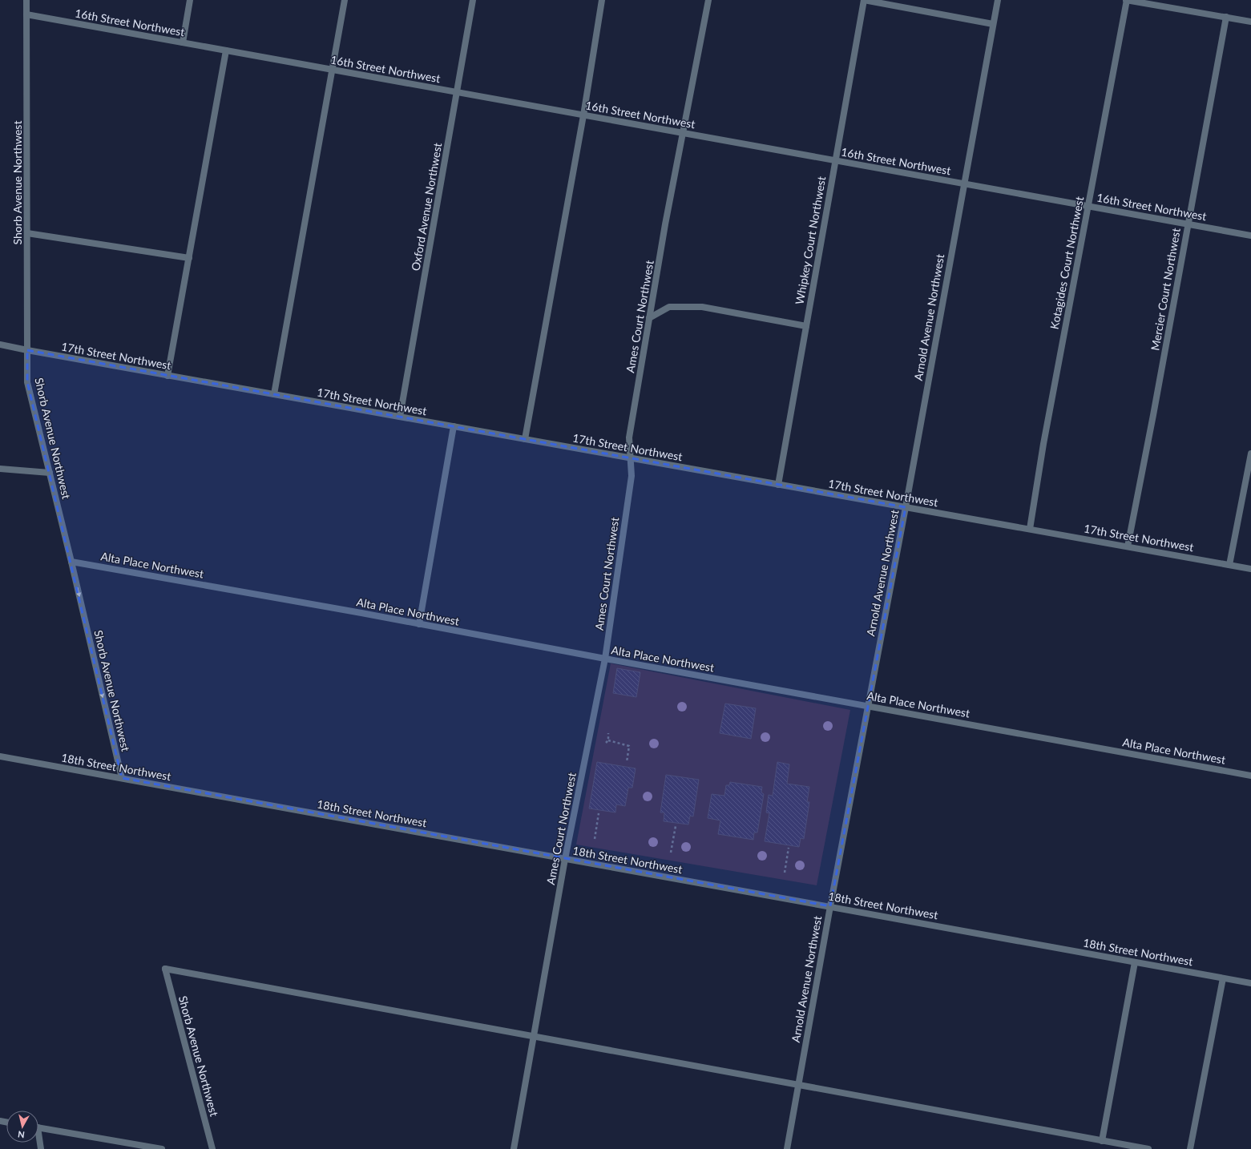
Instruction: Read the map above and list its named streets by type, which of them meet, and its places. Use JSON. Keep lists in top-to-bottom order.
{
  "streets": {
    "street": [
      "16th Street Northwest",
      "Shorb Avenue Northwest",
      "Oxford Avenue Northwest",
      "Whipkey Court Northwest",
      "Kotagides Court Northwest",
      "Mercier Court Northwest",
      "Ames Court Northwest",
      "Arnold Avenue Northwest",
      "17th Street Northwest",
      "Alta Place Northwest",
      "18th Street Northwest"
    ]
  },
  "crossings": [
    ["16th Street Northwest", "Shorb Avenue Northwest"],
    ["16th Street Northwest", "Oxford Avenue Northwest"],
    ["16th Street Northwest", "Whipkey Court Northwest"],
    ["16th Street Northwest", "Kotagides Court Northwest"],
    ["16th Street Northwest", "Mercier Court Northwest"],
    ["16th Street Northwest", "Ames Court Northwest"],
    ["16th Street Northwest", "Arnold Avenue Northwest"],
    ["Shorb Avenue Northwest", "Ames Court Northwest"],
    ["Shorb Avenue Northwest", "17th Street Northwest"],
    ["Shorb Avenue Northwest", "Alta Place Northwest"],
    ["Shorb Avenue Northwest", "18th Street Northwest"],
    ["Oxford Avenue Northwest", "17th Street Northwest"],
    ["Whipkey Court Northwest", "17th Street Northwest"],
    ["Kotagides Court Northwest", "17th Street Northwest"],
    ["Mercier Court Northwest", "17th Street Northwest"],
    ["Ames Court Northwest", "17th Street Northwest"],
    ["Ames Court Northwest", "Alta Place Northwest"],
    ["Ames Court Northwest", "18th Street Northwest"],
    ["Arnold Avenue Northwest", "17th Street Northwest"],
    ["Arnold Avenue Northwest", "Alta Place Northwest"],
    ["Arnold Avenue Northwest", "18th Street Northwest"]
  ],
  "north": "bottom"
}
